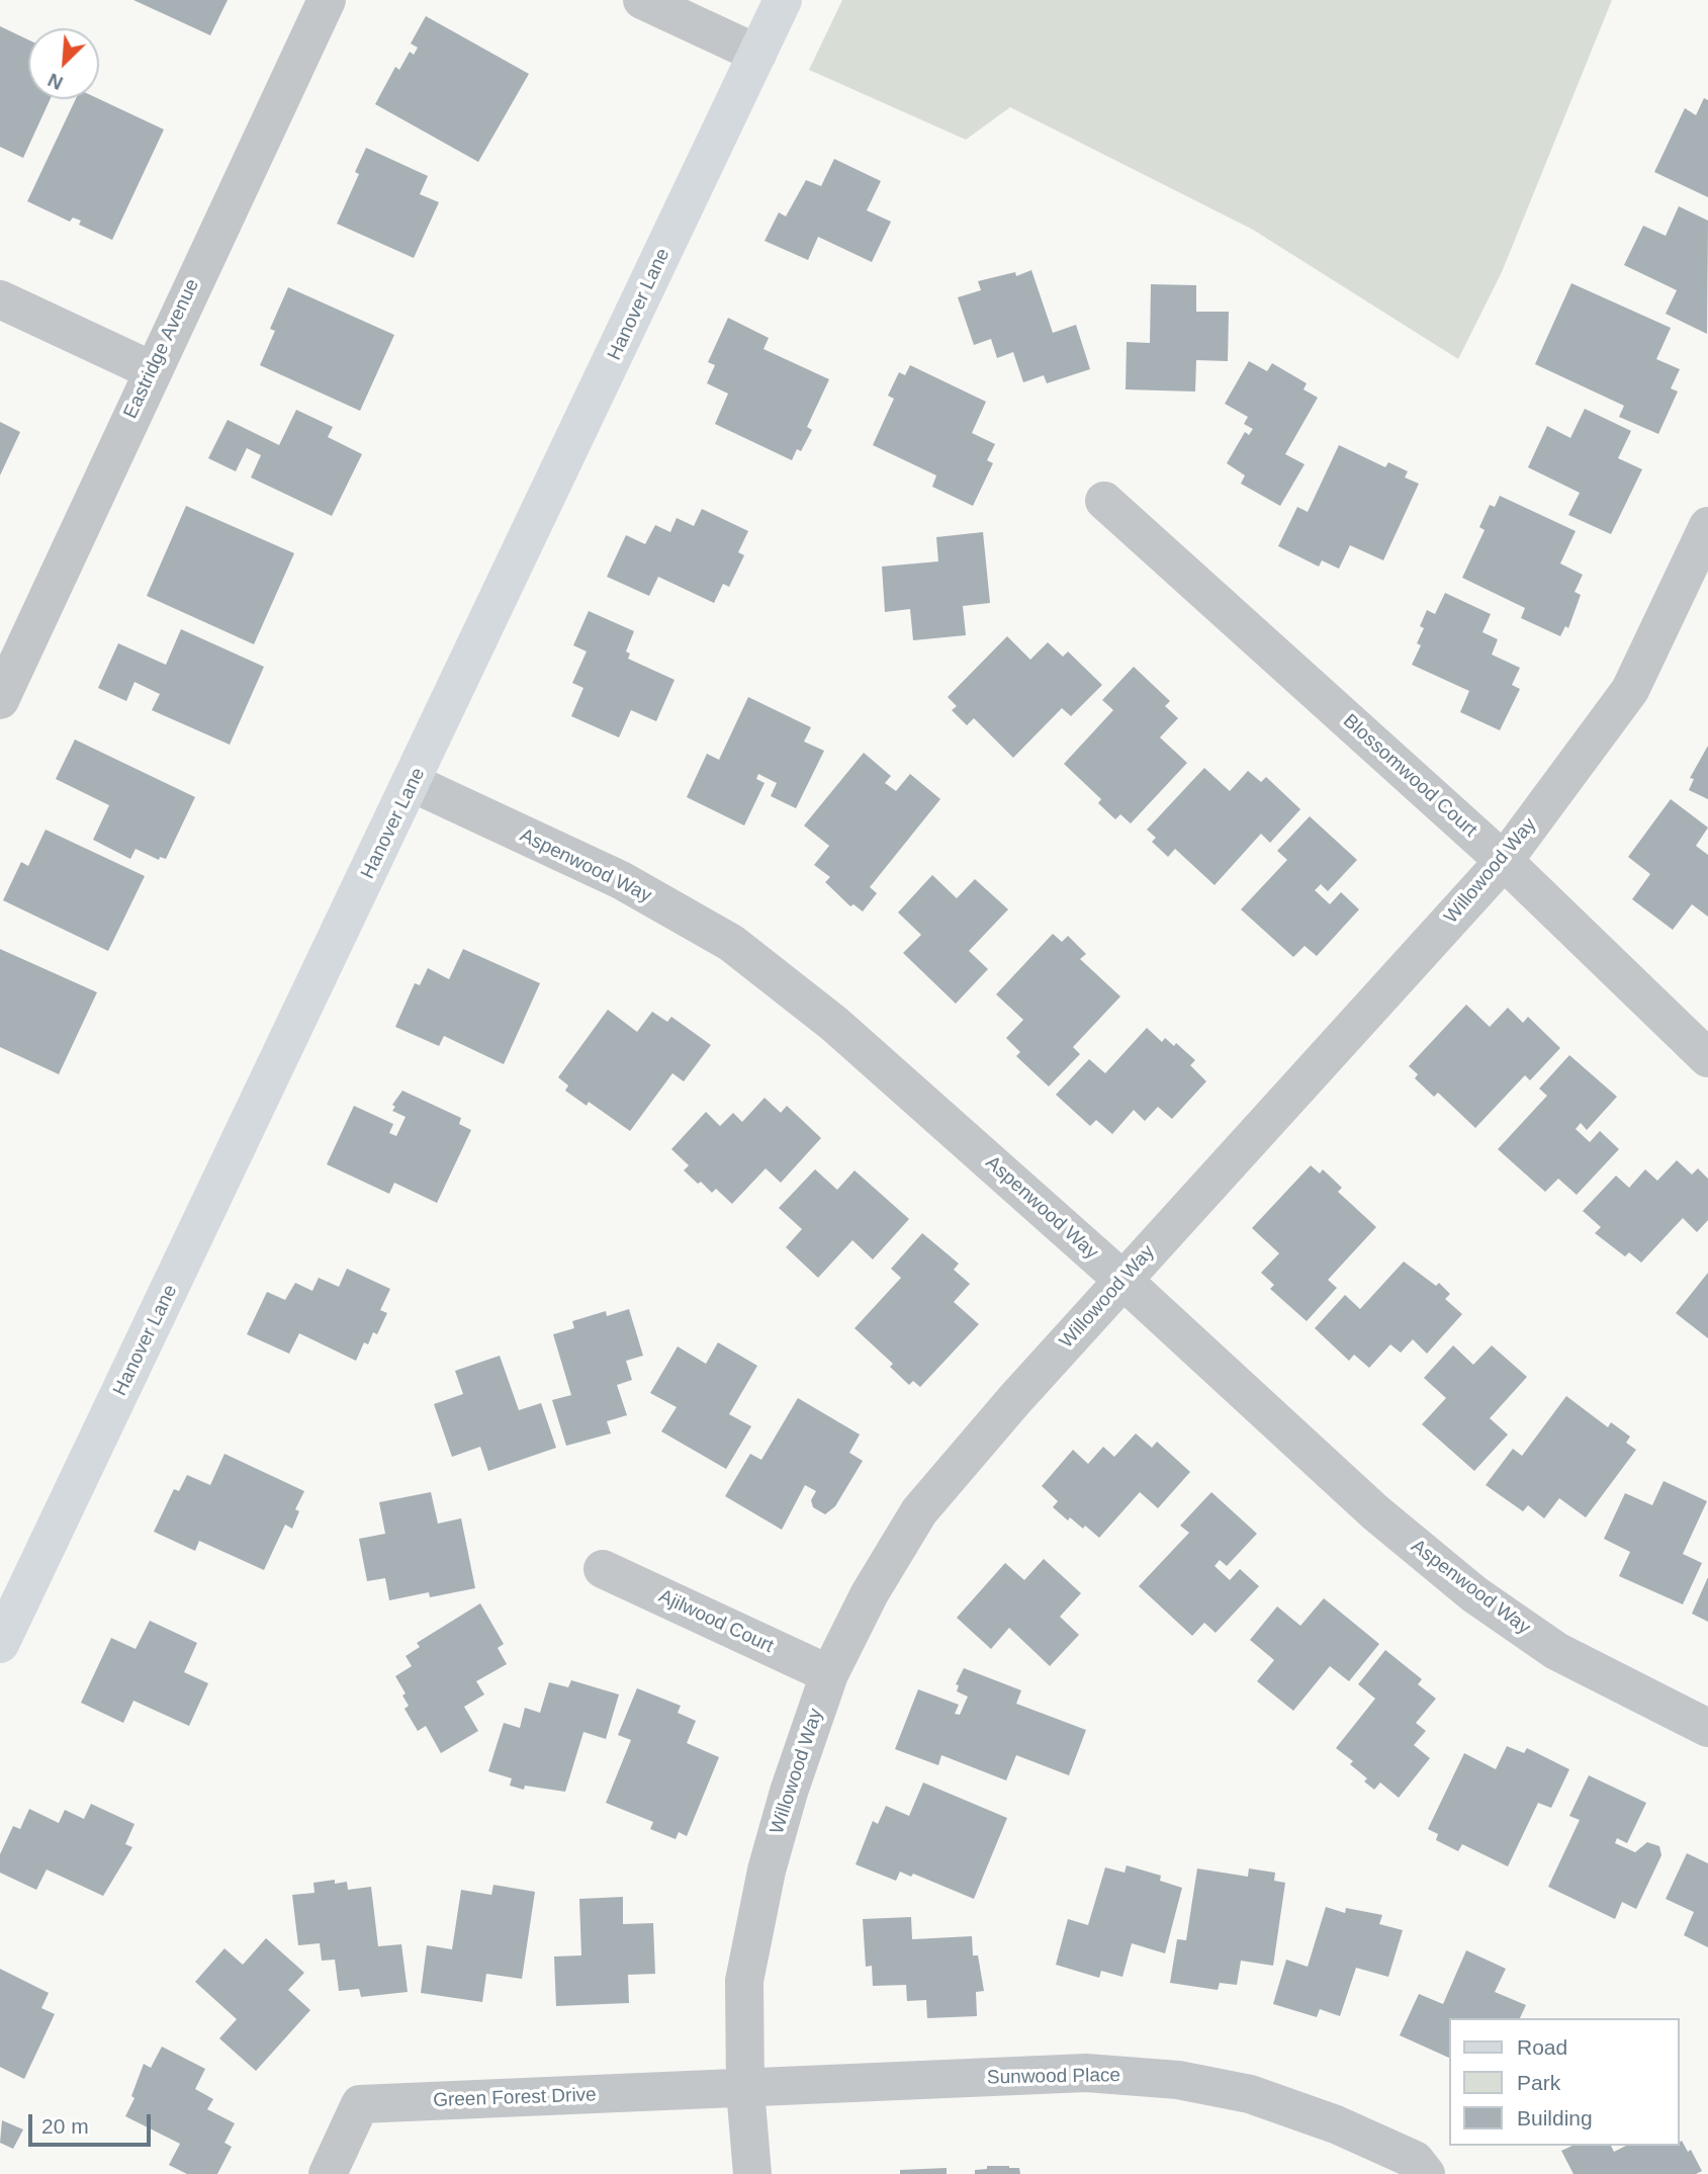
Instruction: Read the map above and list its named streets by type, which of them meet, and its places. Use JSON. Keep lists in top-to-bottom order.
{
  "streets": {
    "street": [
      "Hanover Lane",
      "Eastridge Avenue",
      "Blossomwood Court",
      "Aspenwood Way",
      "Willowood Way",
      "Ajilwood Court",
      "Sunwood Place",
      "Green Forest Drive"
    ]
  },
  "crossings": [
    ["Hanover Lane", "Aspenwood Way"],
    ["Blossomwood Court", "Willowood Way"],
    ["Aspenwood Way", "Willowood Way"],
    ["Willowood Way", "Ajilwood Court"],
    ["Willowood Way", "Sunwood Place"],
    ["Willowood Way", "Green Forest Drive"],
    ["Sunwood Place", "Green Forest Drive"]
  ],
  "legend": ["Road", "Park", "Building"],
  "scale_bar": "20 m",
  "north": "bottom left"
}
